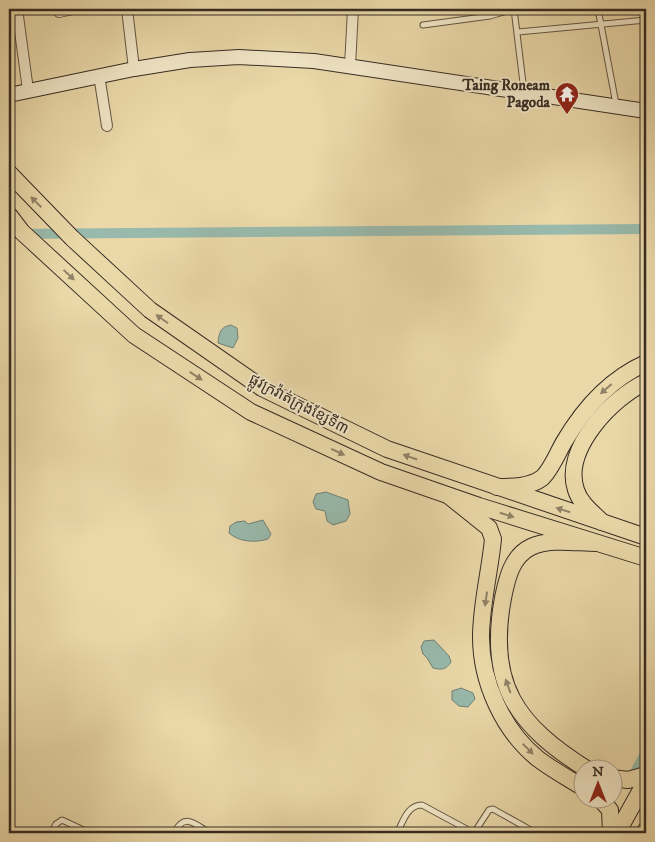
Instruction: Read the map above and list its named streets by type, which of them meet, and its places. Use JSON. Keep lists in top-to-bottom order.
{
  "streets": {
    "main road": ["ផ្លូវក្រវ៉ាត់ក្រុងខ្សែទី៣"]
  },
  "places": {
    "temple": ["Taing Roneam Pagoda"]
  },
  "north": "top"
}
